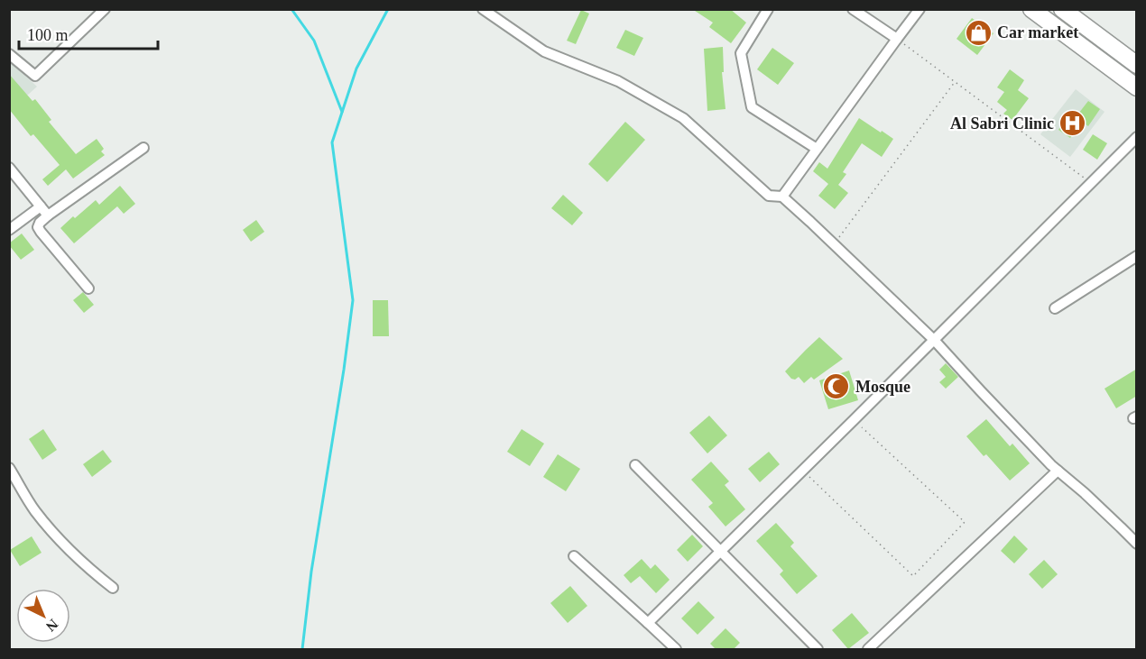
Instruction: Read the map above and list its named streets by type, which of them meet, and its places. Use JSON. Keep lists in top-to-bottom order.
{
  "places": {
    "shop": ["Car market"],
    "hospital": ["Al Sabri Clinic"],
    "mosque": ["Mosque"]
  },
  "scale_bar": "100 m",
  "north": "bottom right"
}
